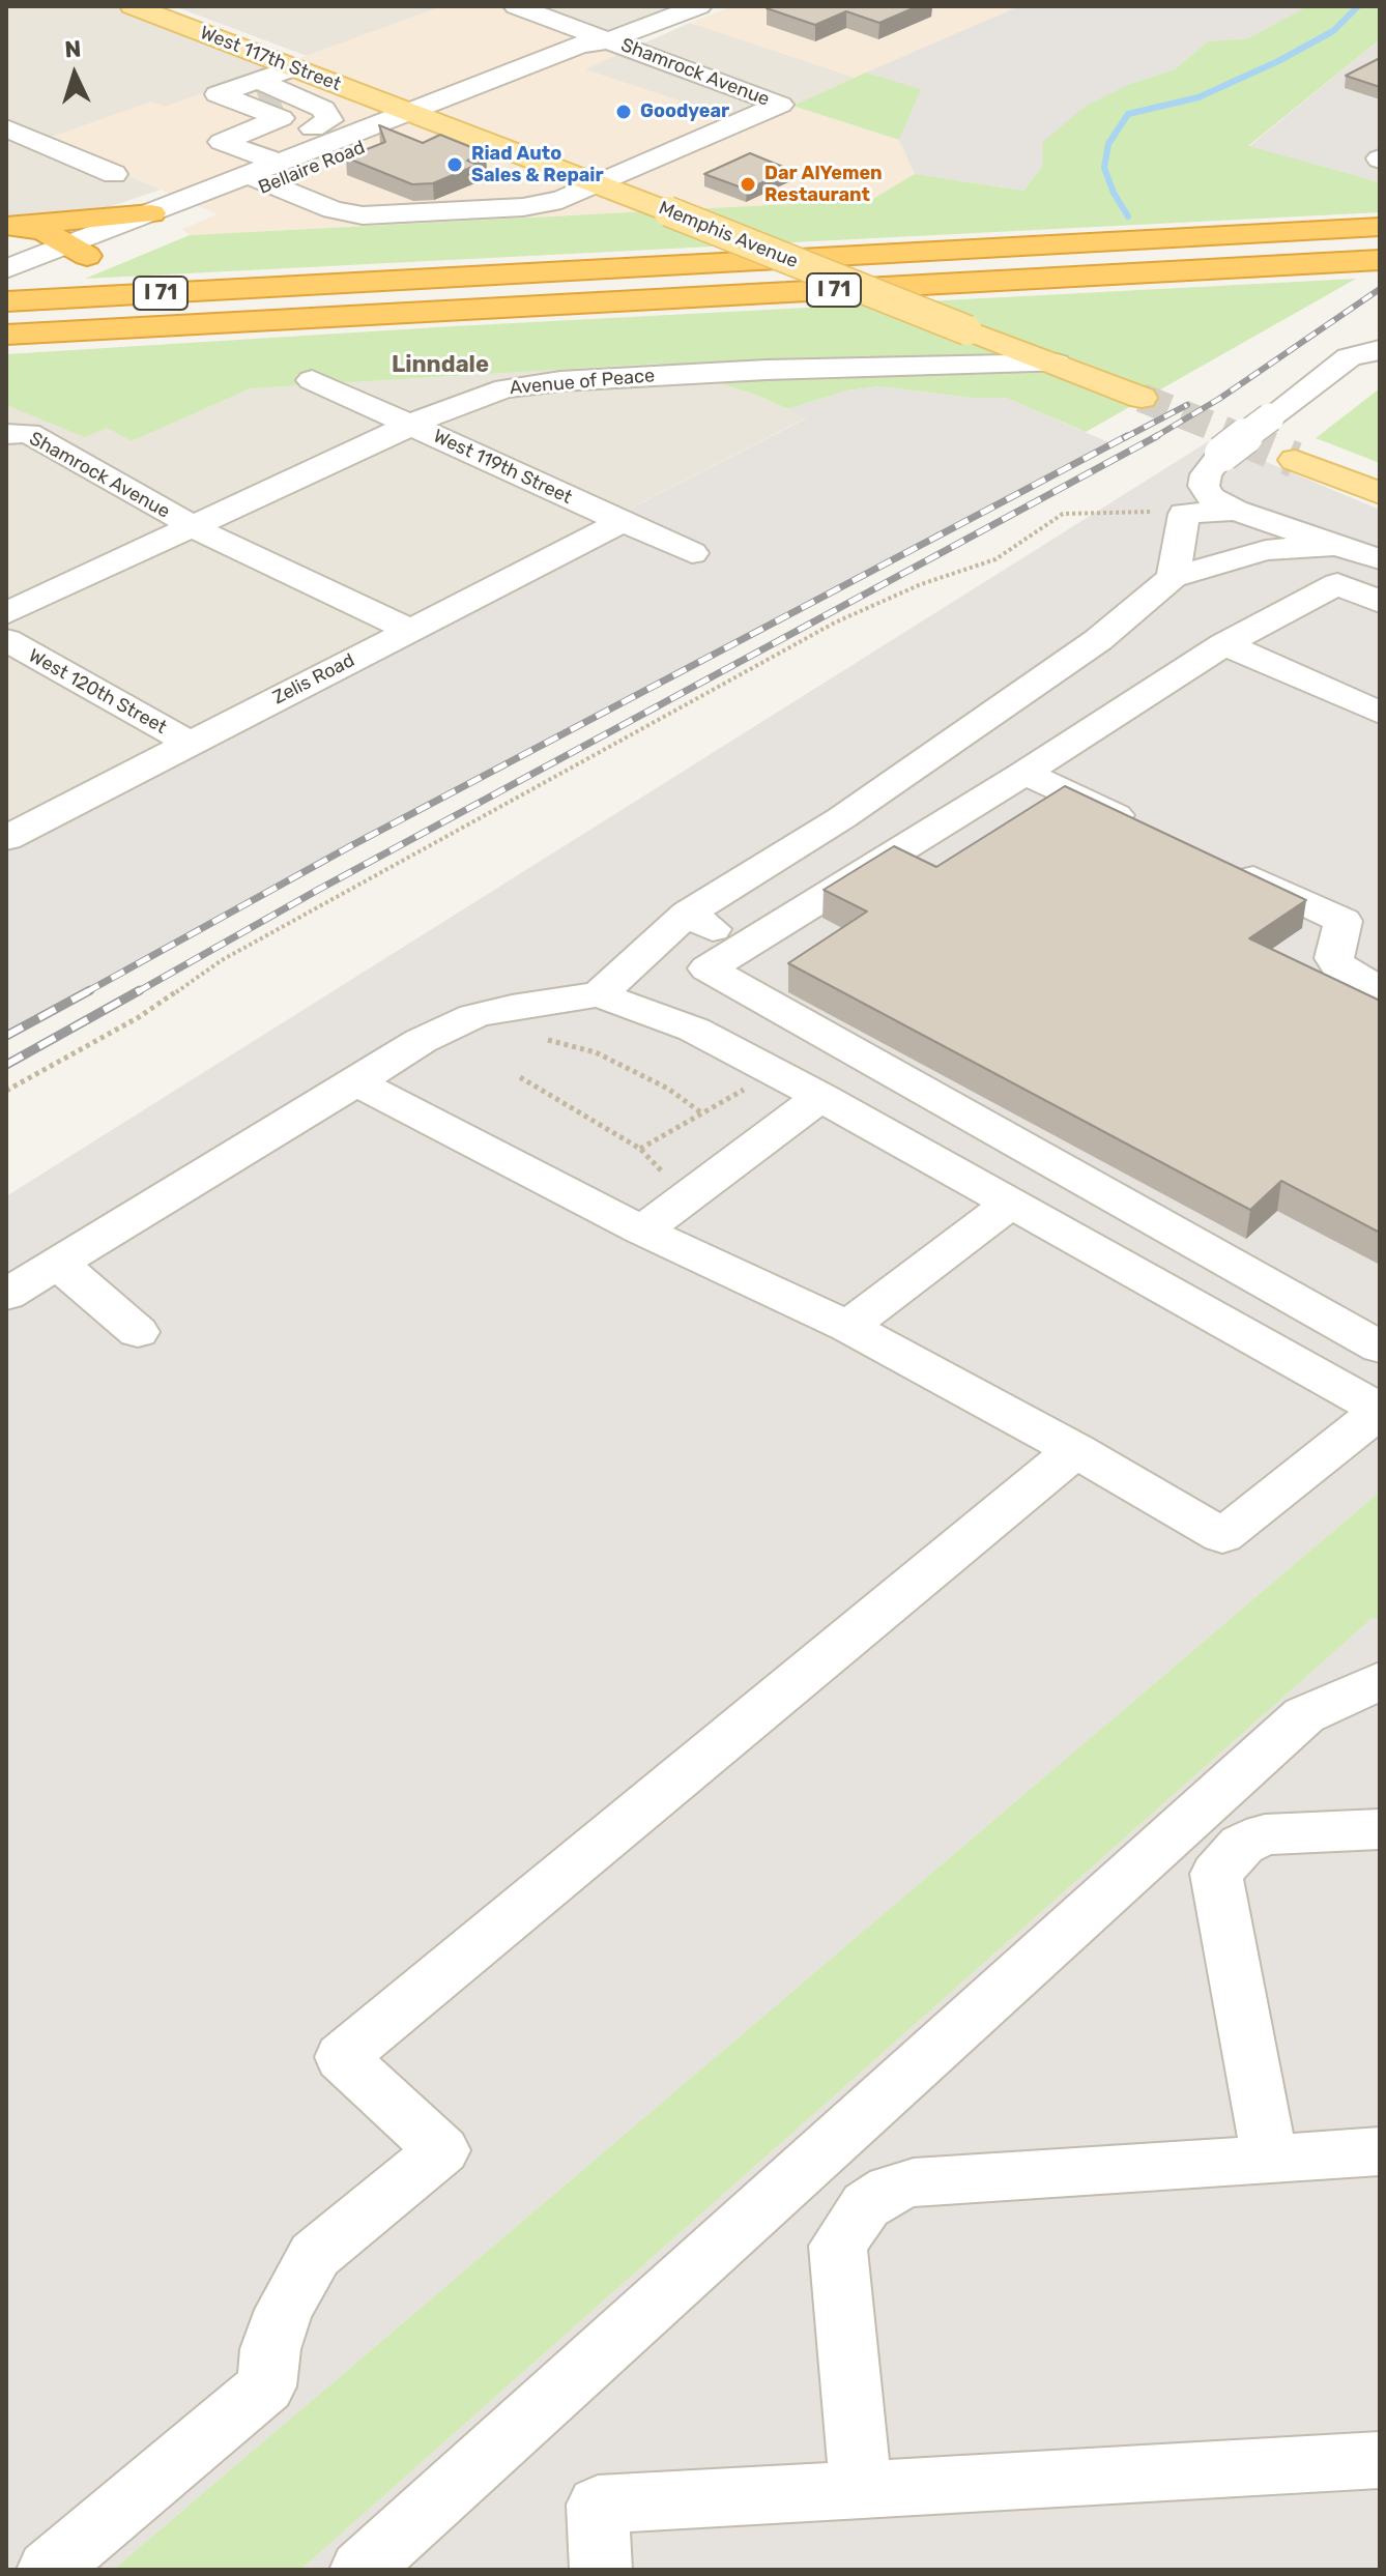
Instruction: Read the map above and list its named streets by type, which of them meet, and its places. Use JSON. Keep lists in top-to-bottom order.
{
  "streets": {
    "highway": ["I 71"],
    "main road": ["West 117th Street", "Memphis Avenue"],
    "street": [
      "Shamrock Avenue",
      "Bellaire Road",
      "Avenue of Peace",
      "West 119th Street",
      "Zelis Road",
      "West 120th Street"
    ]
  },
  "crossings": [
    ["West 117th Street", "Bellaire Road"],
    ["West 117th Street", "Memphis Avenue"],
    ["Shamrock Avenue", "Bellaire Road"],
    ["Shamrock Avenue", "Memphis Avenue"],
    ["Shamrock Avenue", "Avenue of Peace"],
    ["Shamrock Avenue", "Zelis Road"],
    ["Bellaire Road", "Memphis Avenue"],
    ["Memphis Avenue", "Avenue of Peace"],
    ["Avenue of Peace", "West 119th Street"],
    ["West 119th Street", "Zelis Road"],
    ["Zelis Road", "West 120th Street"]
  ],
  "districts": ["Linndale"],
  "places": ["Goodyear", "Riad Auto Sales & Repair", "Dar AlYemen Restaurant"],
  "north": "top"
}
